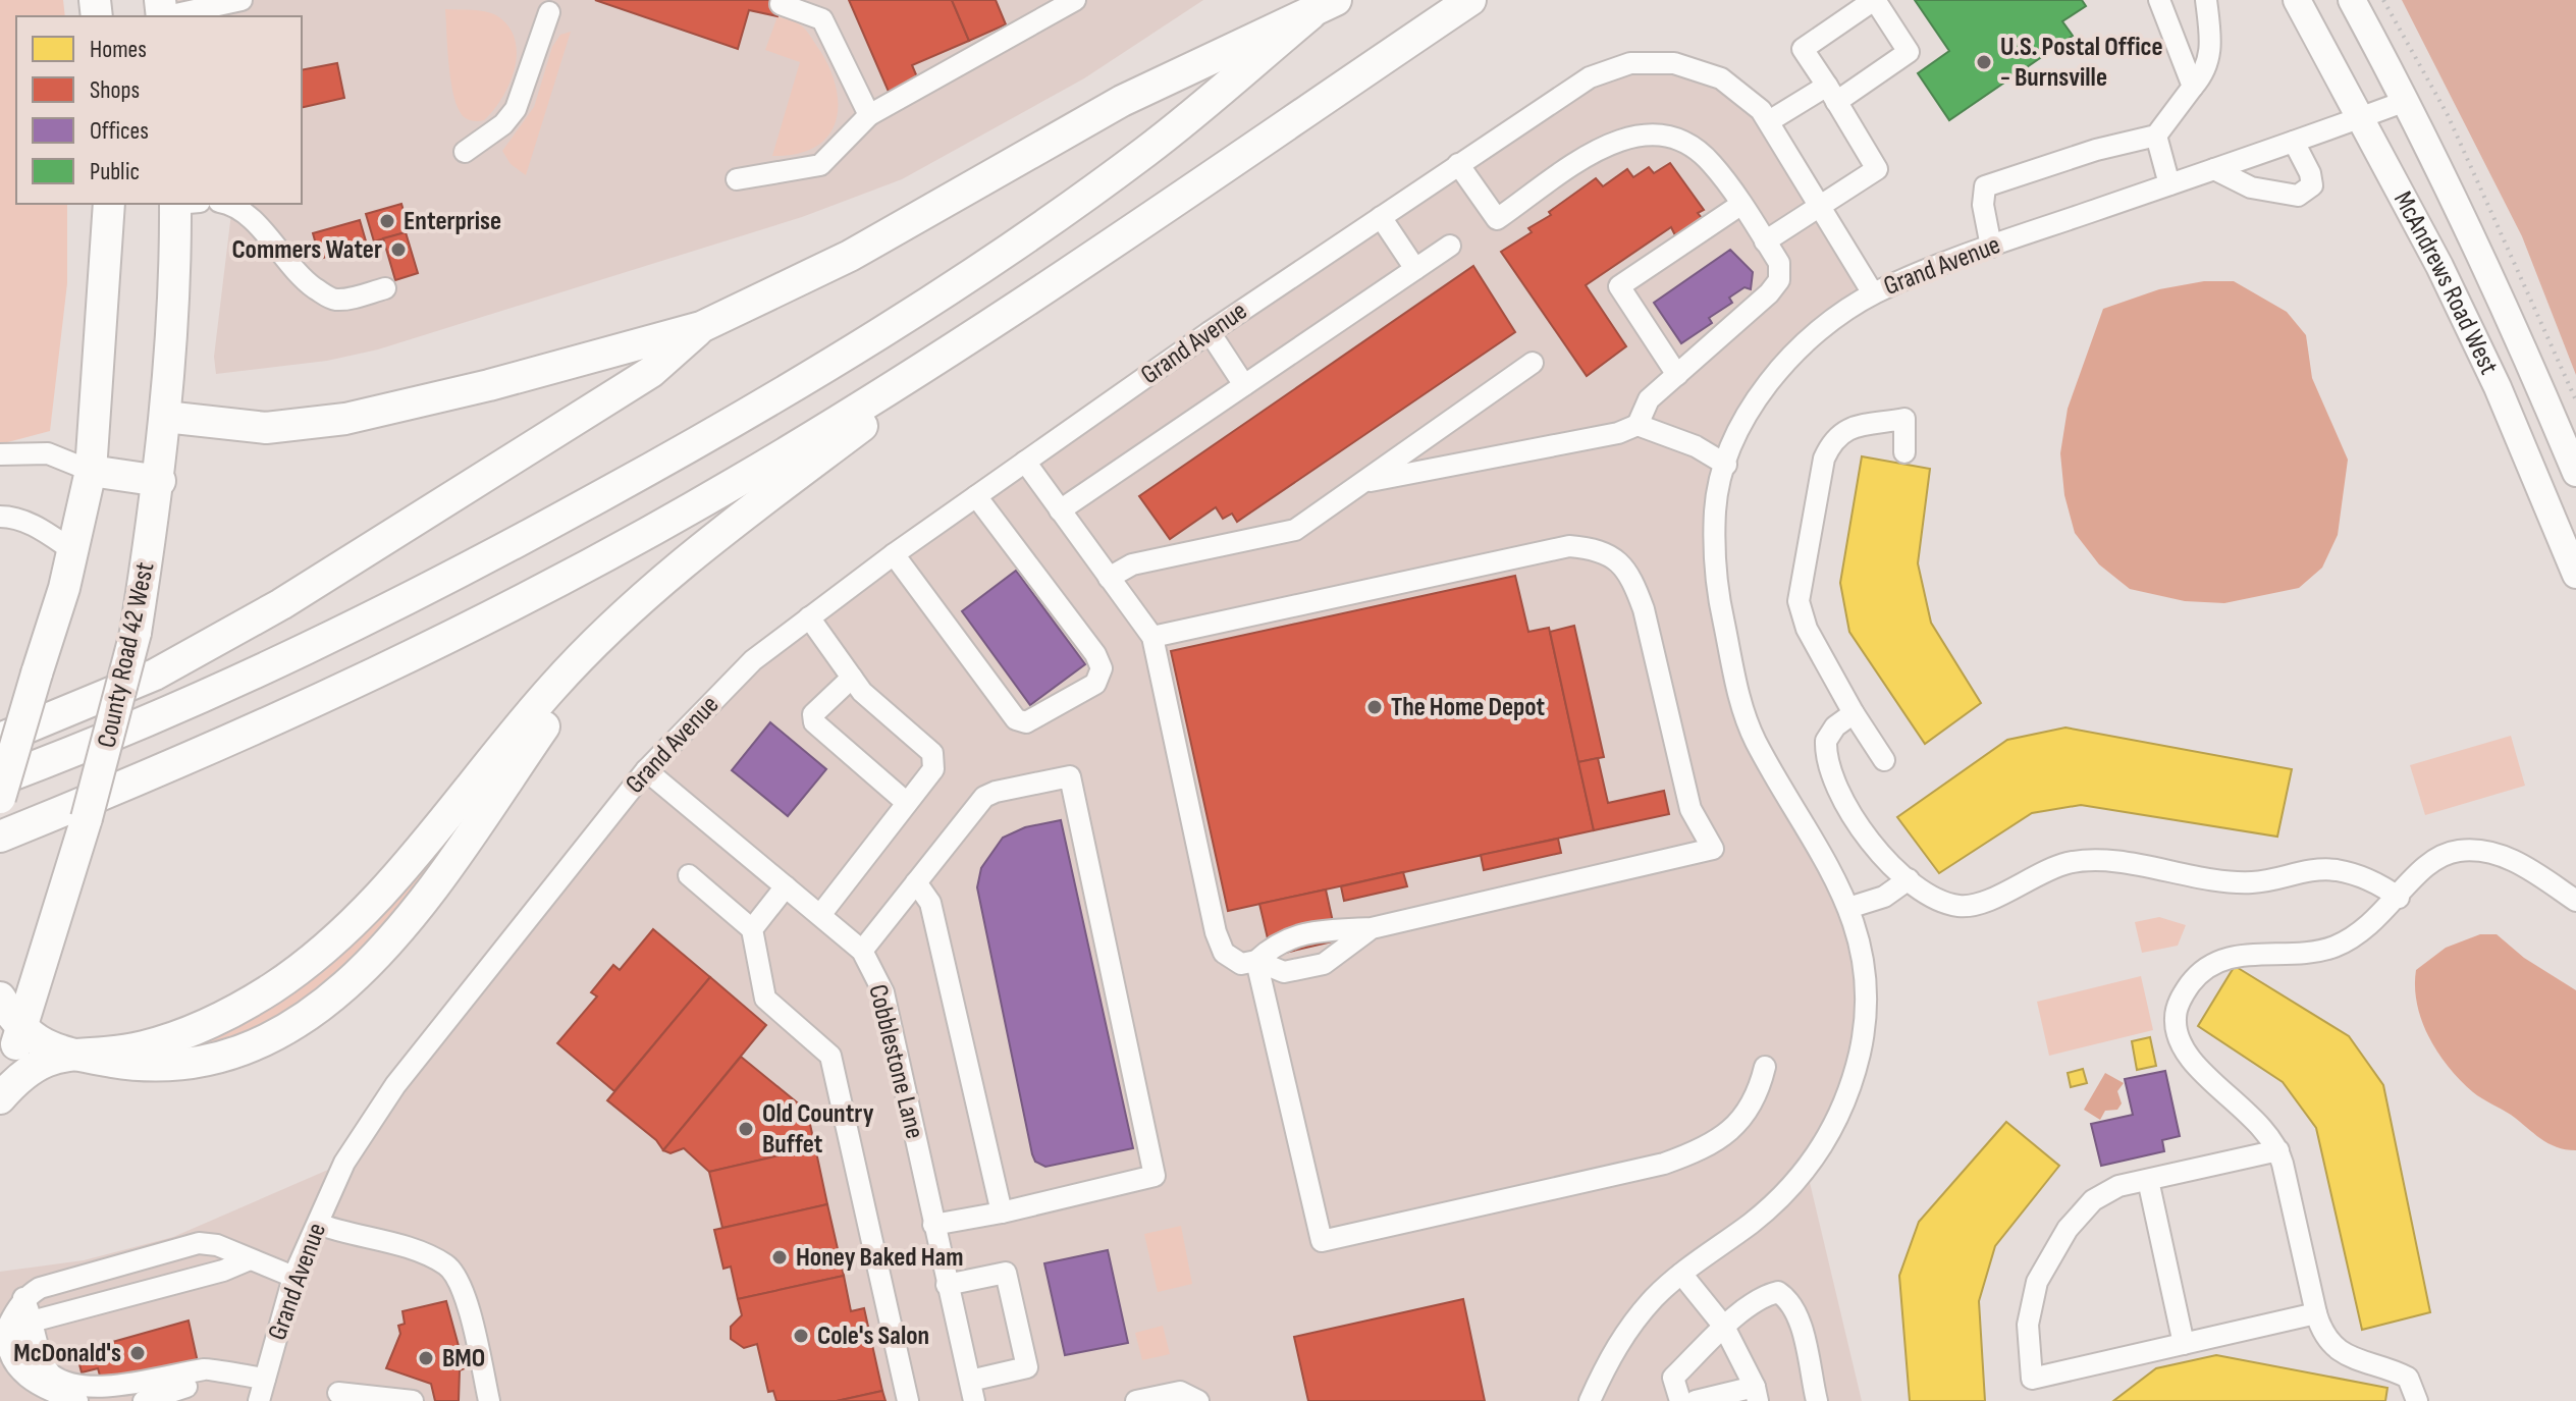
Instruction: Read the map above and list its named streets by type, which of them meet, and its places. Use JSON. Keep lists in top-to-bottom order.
{
  "streets": {
    "highway": ["County Road 42 West"],
    "main road": ["McAndrews Road West"],
    "street": ["Grand Avenue", "Cobblestone Lane"]
  },
  "crossings": [
    ["Grand Avenue", "McAndrews Road West"],
    ["Grand Avenue", "Cobblestone Lane"]
  ],
  "places": [
    "U.S. Postal Office - Burnsville",
    "Enterprise",
    "Commers Water",
    "The Home Depot",
    "Old Country Buffet",
    "Honey Baked Ham",
    "Cole's Salon",
    "McDonald's",
    "BMO"
  ],
  "legend": [
    "Homes",
    "Shops",
    "Offices",
    "Public"
  ]
}
